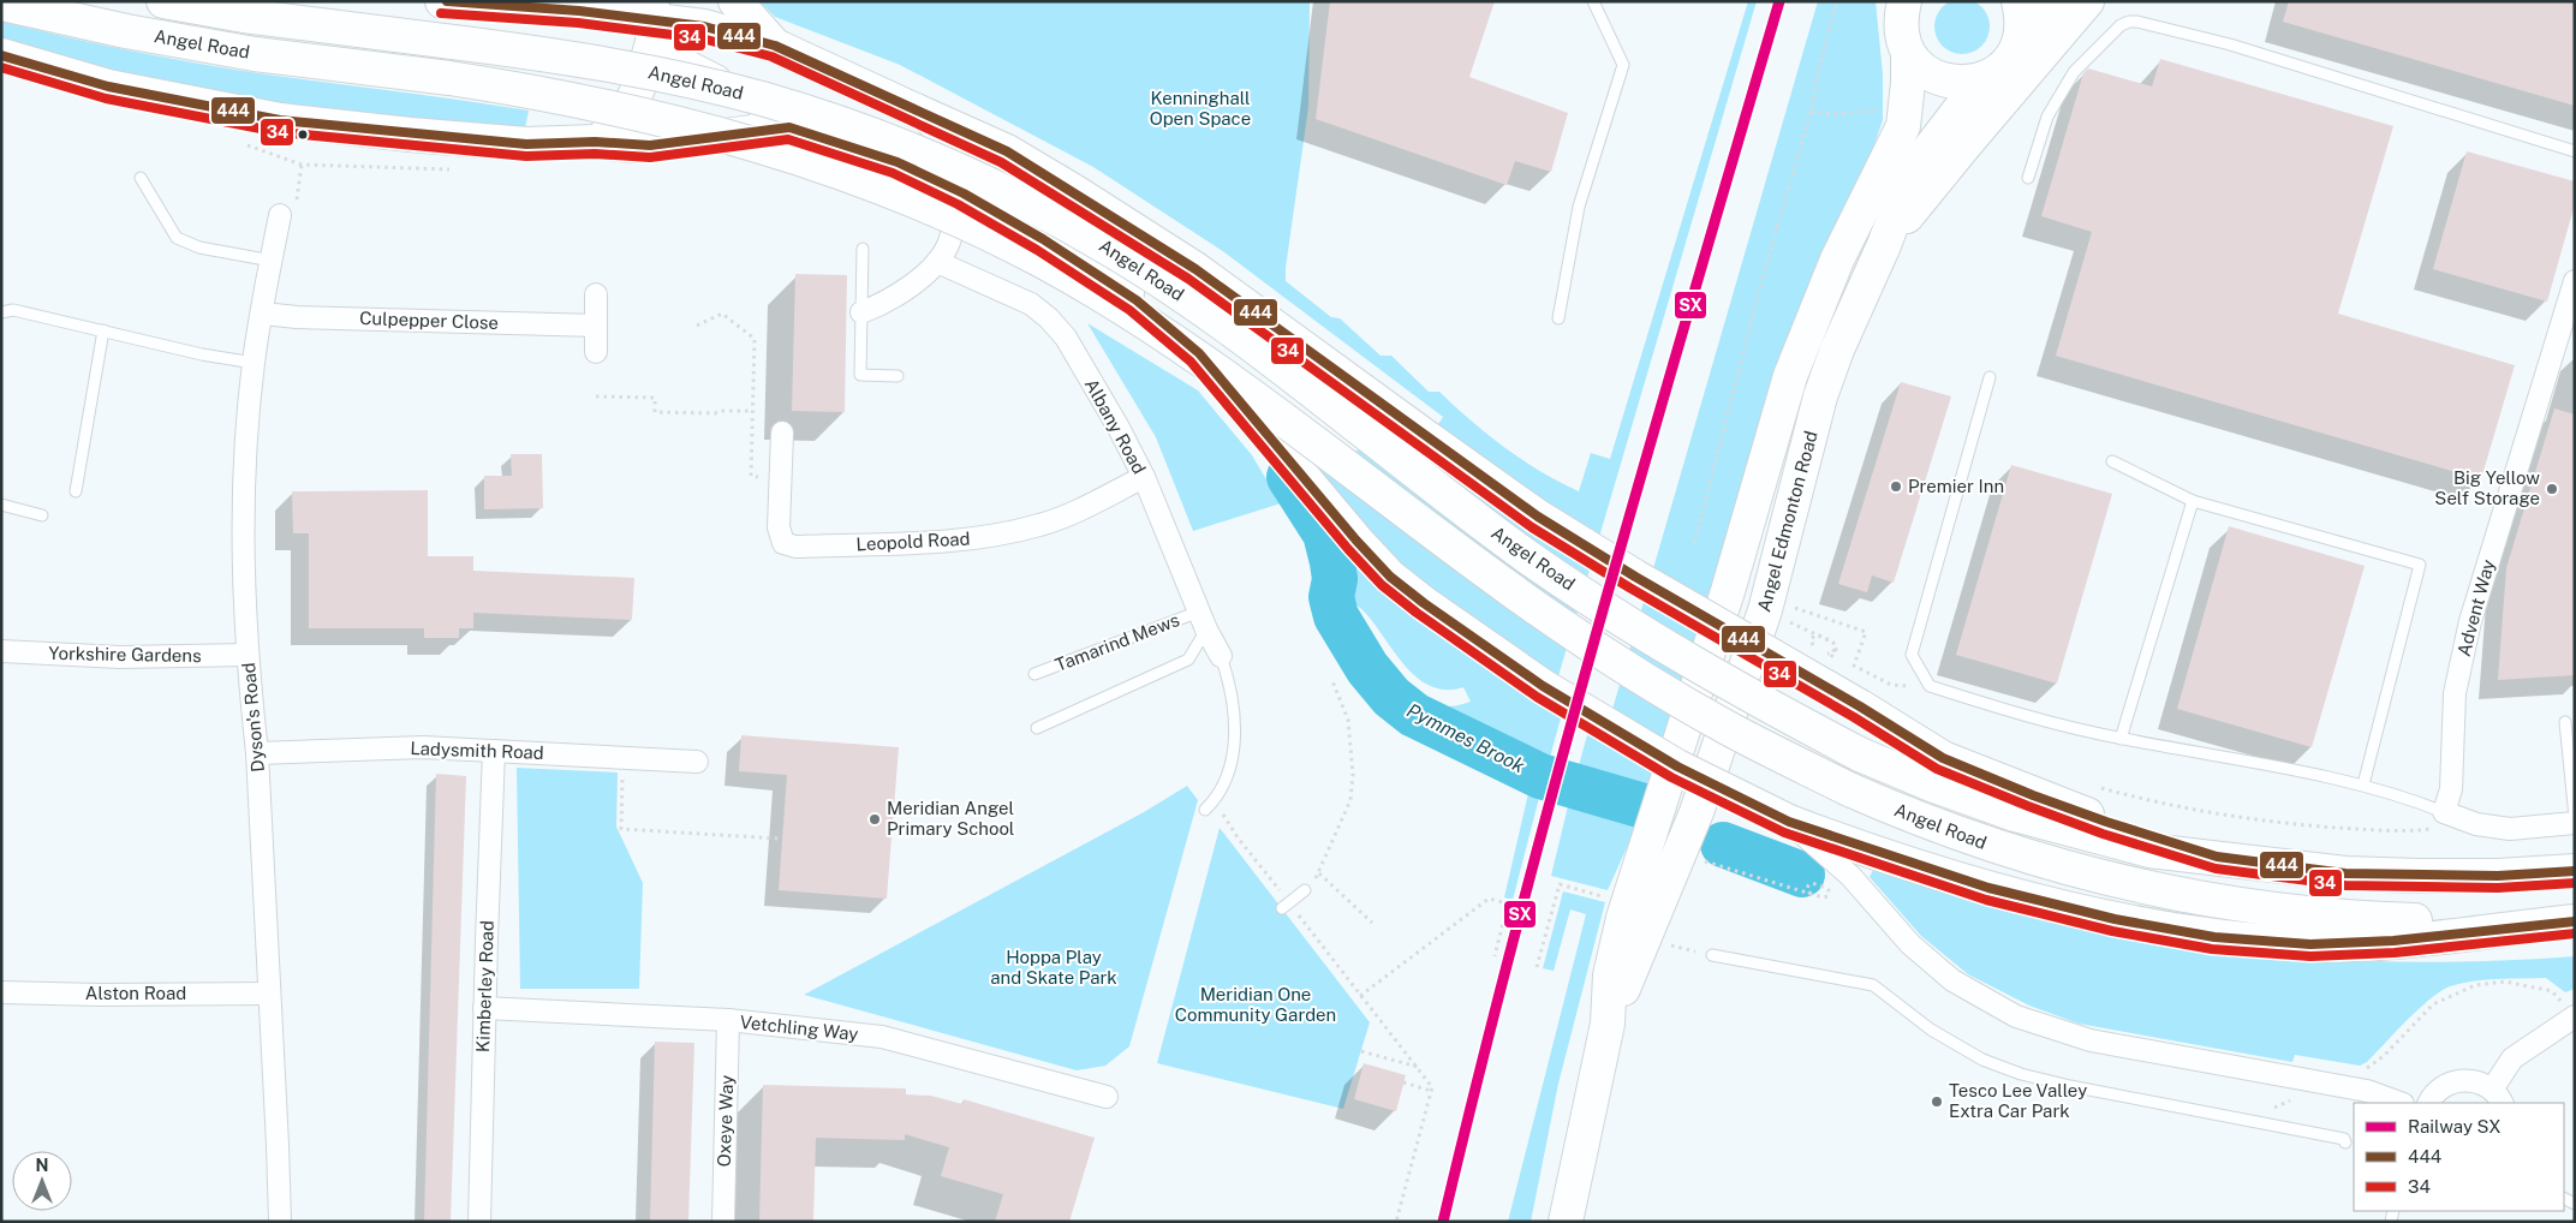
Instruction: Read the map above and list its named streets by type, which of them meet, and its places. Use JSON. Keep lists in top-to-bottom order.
{
  "streets": {
    "main road": ["Angel Road", "Angel Edmonton Road"],
    "street": [
      "Culpepper Close",
      "Albany Road",
      "Leopold Road",
      "Advent Way",
      "Yorkshire Gardens",
      "Dyson's Road",
      "Ladysmith Road",
      "Kimberley Road",
      "Alston Road",
      "Vetchling Way",
      "Oxeye Way"
    ],
    "lane": ["Tamarind Mews"]
  },
  "crossings": [
    ["Culpepper Close", "Dyson's Road"],
    ["Albany Road", "Leopold Road"],
    ["Albany Road", "Tamarind Mews"],
    ["Yorkshire Gardens", "Dyson's Road"],
    ["Dyson's Road", "Ladysmith Road"],
    ["Dyson's Road", "Alston Road"],
    ["Ladysmith Road", "Kimberley Road"],
    ["Kimberley Road", "Vetchling Way"],
    ["Vetchling Way", "Oxeye Way"]
  ],
  "water": ["Pymmes Brook"],
  "parks": ["Kenninghall Open Space", "Hoppa Play and Skate Park", "Meridian One Community Garden"],
  "places": [
    "Premier Inn",
    "Big Yellow Self Storage",
    "Meridian Angel Primary School",
    "Tesco Lee Valley Extra Car Park"
  ],
  "lines": ["rail line SX", "transit line 444", "transit line 34"],
  "legend": ["Railway SX", "444", "34"],
  "north": "top"
}
